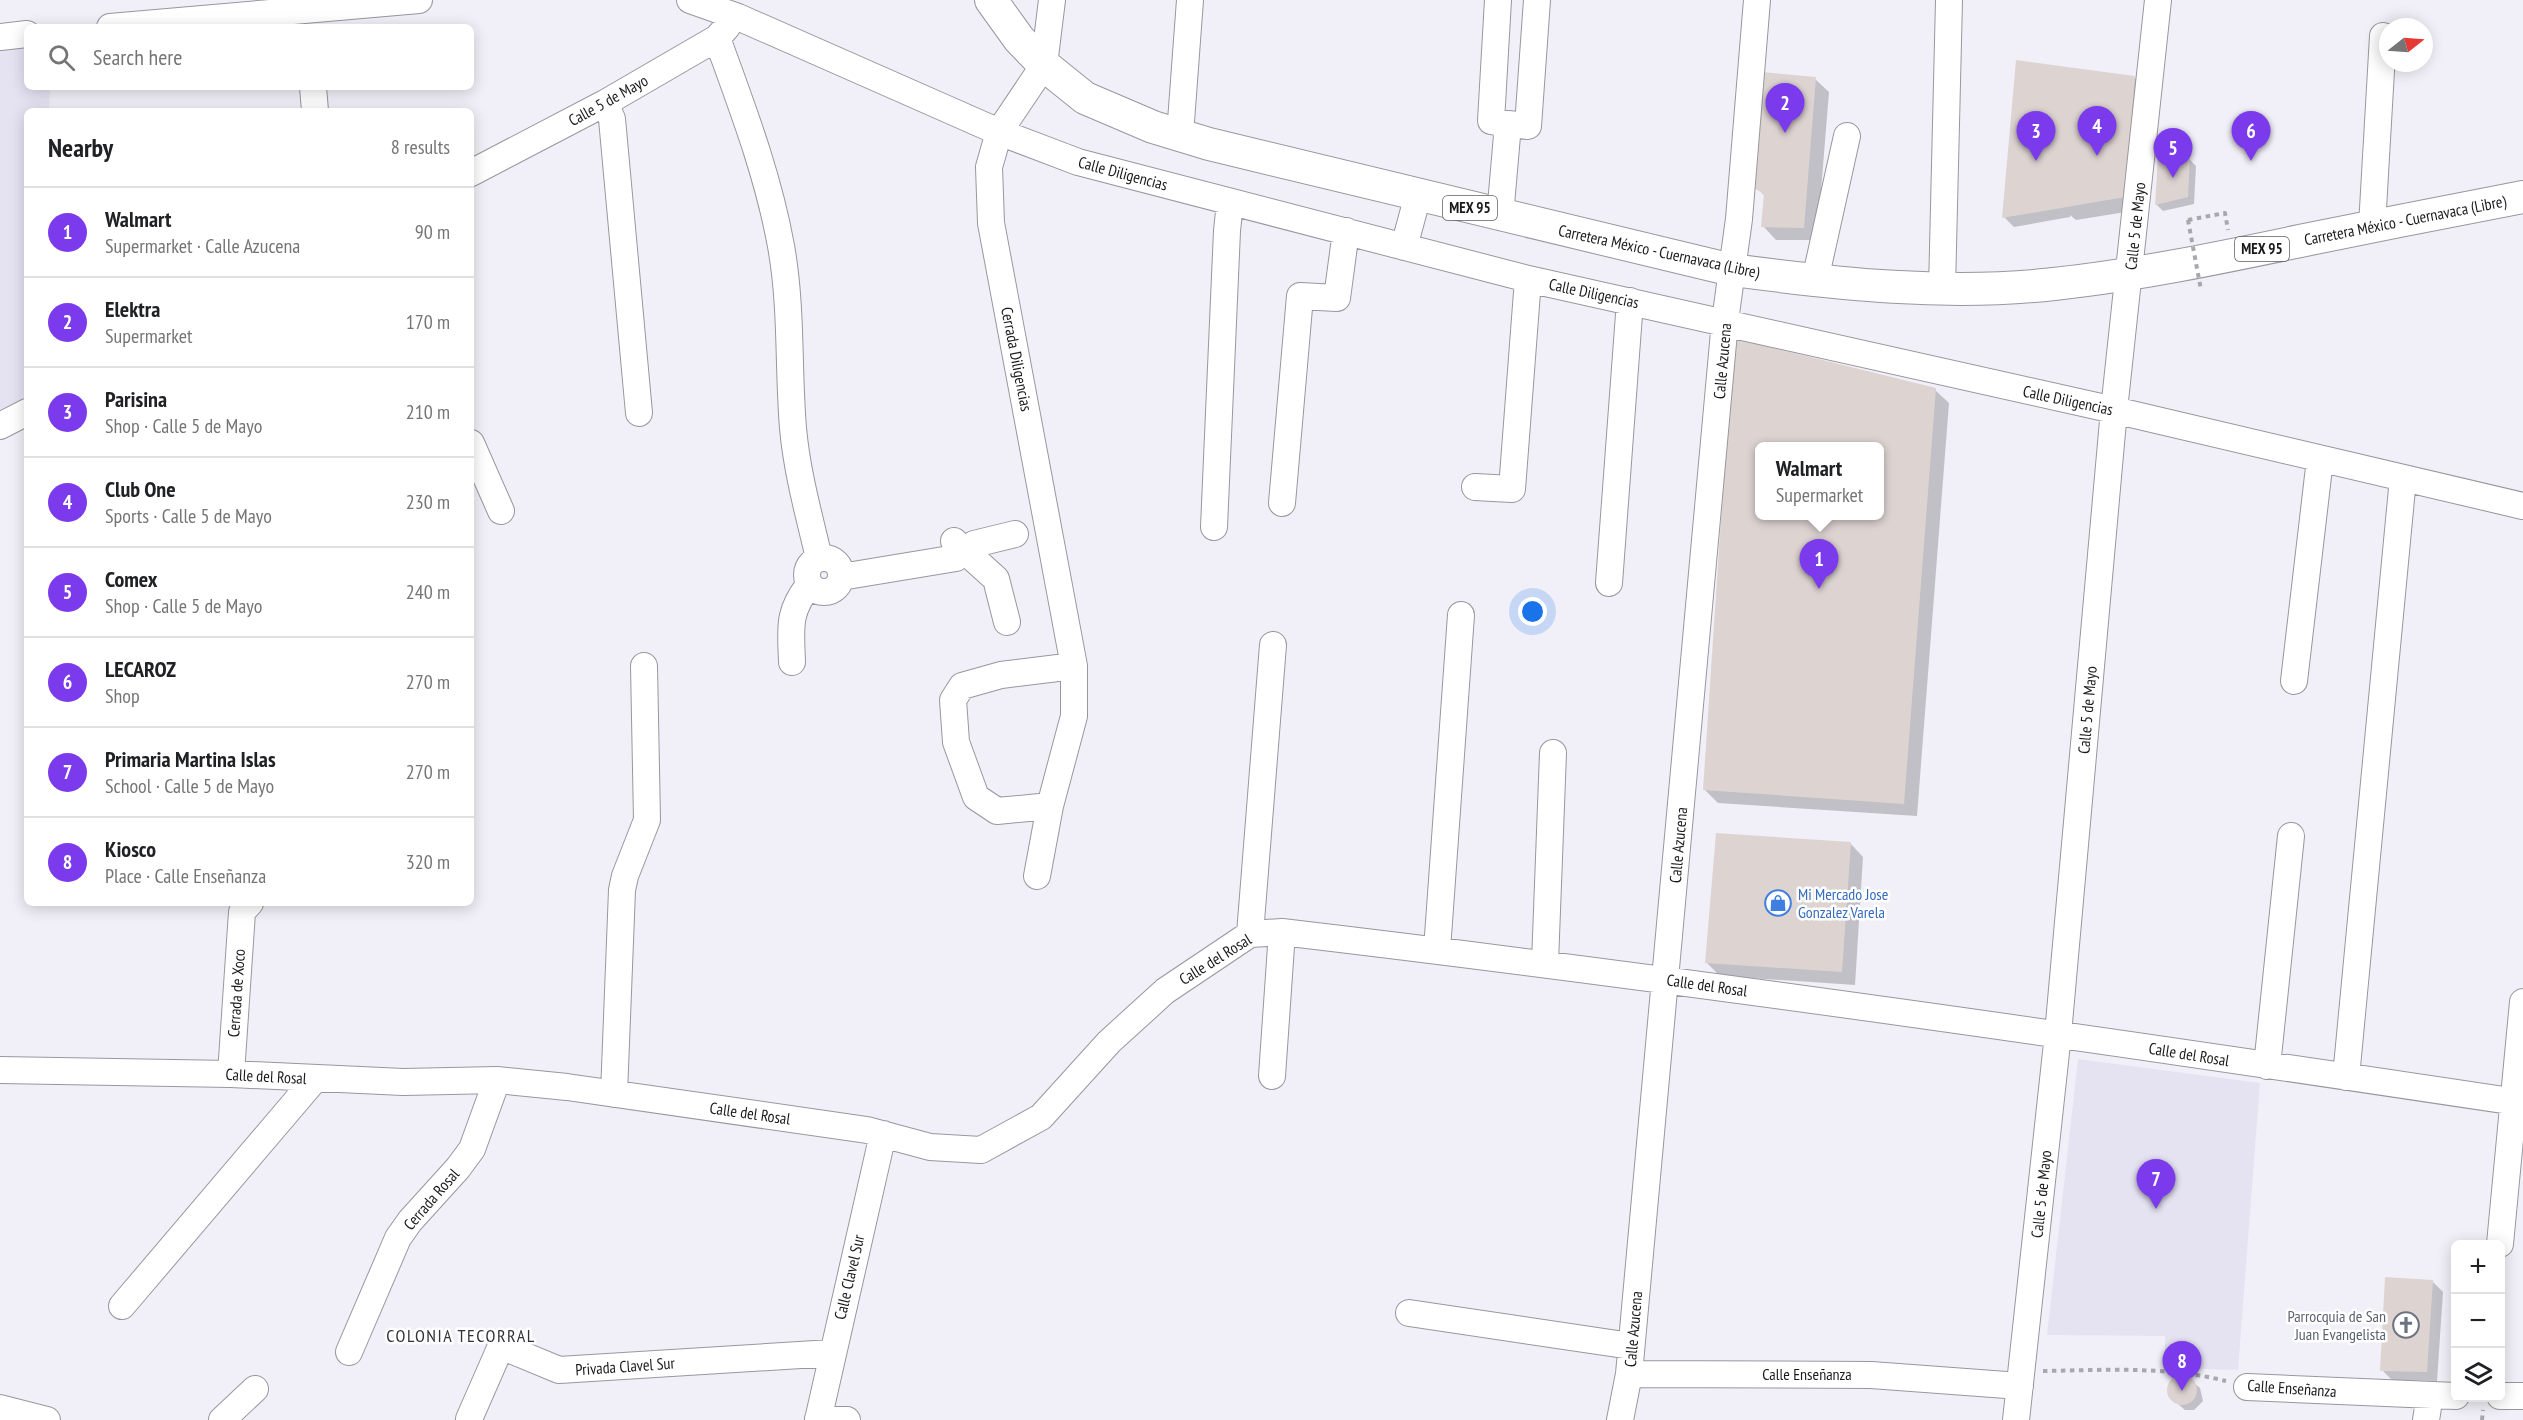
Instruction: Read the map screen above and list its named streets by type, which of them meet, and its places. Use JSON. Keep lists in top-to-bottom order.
{
  "streets": {
    "main road": ["MEX 95", "Carretera México - Cuernavaca (Libre)"],
    "street": [
      "Calle 5 de Mayo",
      "Calle Diligencias",
      "Cerrada Diligencias",
      "Calle Azucena",
      "Calle del Rosal",
      "Cerrada de Xoco",
      "Cerrada Rosal",
      "Calle Clavel Sur",
      "Privada Clavel Sur",
      "Calle Enseñanza"
    ]
  },
  "crossings": [
    ["Calle 5 de Mayo", "Calle Diligencias"],
    ["Calle 5 de Mayo", "Carretera México - Cuernavaca (Libre)"],
    ["Calle 5 de Mayo", "Calle del Rosal"],
    ["Calle 5 de Mayo", "Calle Enseñanza"],
    ["Calle Diligencias", "Cerrada Diligencias"],
    ["Calle Diligencias", "Calle Azucena"],
    ["Carretera México - Cuernavaca (Libre)", "Cerrada Diligencias"],
    ["Carretera México - Cuernavaca (Libre)", "Calle Azucena"],
    ["Calle Azucena", "Calle del Rosal"],
    ["Calle Azucena", "Calle Enseñanza"],
    ["Calle del Rosal", "Cerrada de Xoco"],
    ["Calle del Rosal", "Cerrada Rosal"],
    ["Calle del Rosal", "Calle Clavel Sur"],
    ["Calle Clavel Sur", "Privada Clavel Sur"]
  ],
  "districts": ["COLONIA TECORRAL"],
  "places": {
    "shop": ["Mi Mercado Jose Gonzalez Varela"],
    "church": ["Parrocquia de San Juan Evangelista"]
  },
  "north": "right",
  "page": {
    "search": "Search here",
    "pins": [
      "2",
      "4",
      "3",
      "6",
      "5",
      "1",
      "7",
      "8"
    ],
    "heading": ["Nearby", "8 results"],
    "list": [
      {
        "mark": "1",
        "name": "Walmart",
        "note": "Supermarket · Calle Azucena",
        "value": "90 m"
      },
      {
        "mark": "2",
        "name": "Elektra",
        "note": "Supermarket",
        "value": "170 m"
      },
      {
        "mark": "3",
        "name": "Parisina",
        "note": "Shop · Calle 5 de Mayo",
        "value": "210 m"
      },
      {
        "mark": "4",
        "name": "Club One",
        "note": "Sports · Calle 5 de Mayo",
        "value": "230 m"
      },
      {
        "mark": "5",
        "name": "Comex",
        "note": "Shop · Calle 5 de Mayo",
        "value": "240 m"
      },
      {
        "mark": "6",
        "name": "LECAROZ",
        "note": "Shop",
        "value": "270 m"
      },
      {
        "mark": "7",
        "name": "Primaria Martina Islas",
        "note": "School · Calle 5 de Mayo",
        "value": "270 m"
      },
      {
        "mark": "8",
        "name": "Kiosco",
        "note": "Place · Calle Enseñanza",
        "value": "320 m"
      }
    ],
    "popup": ["Walmart", "Supermarket"],
    "map_buttons": ["+", "−"]
  }
}
